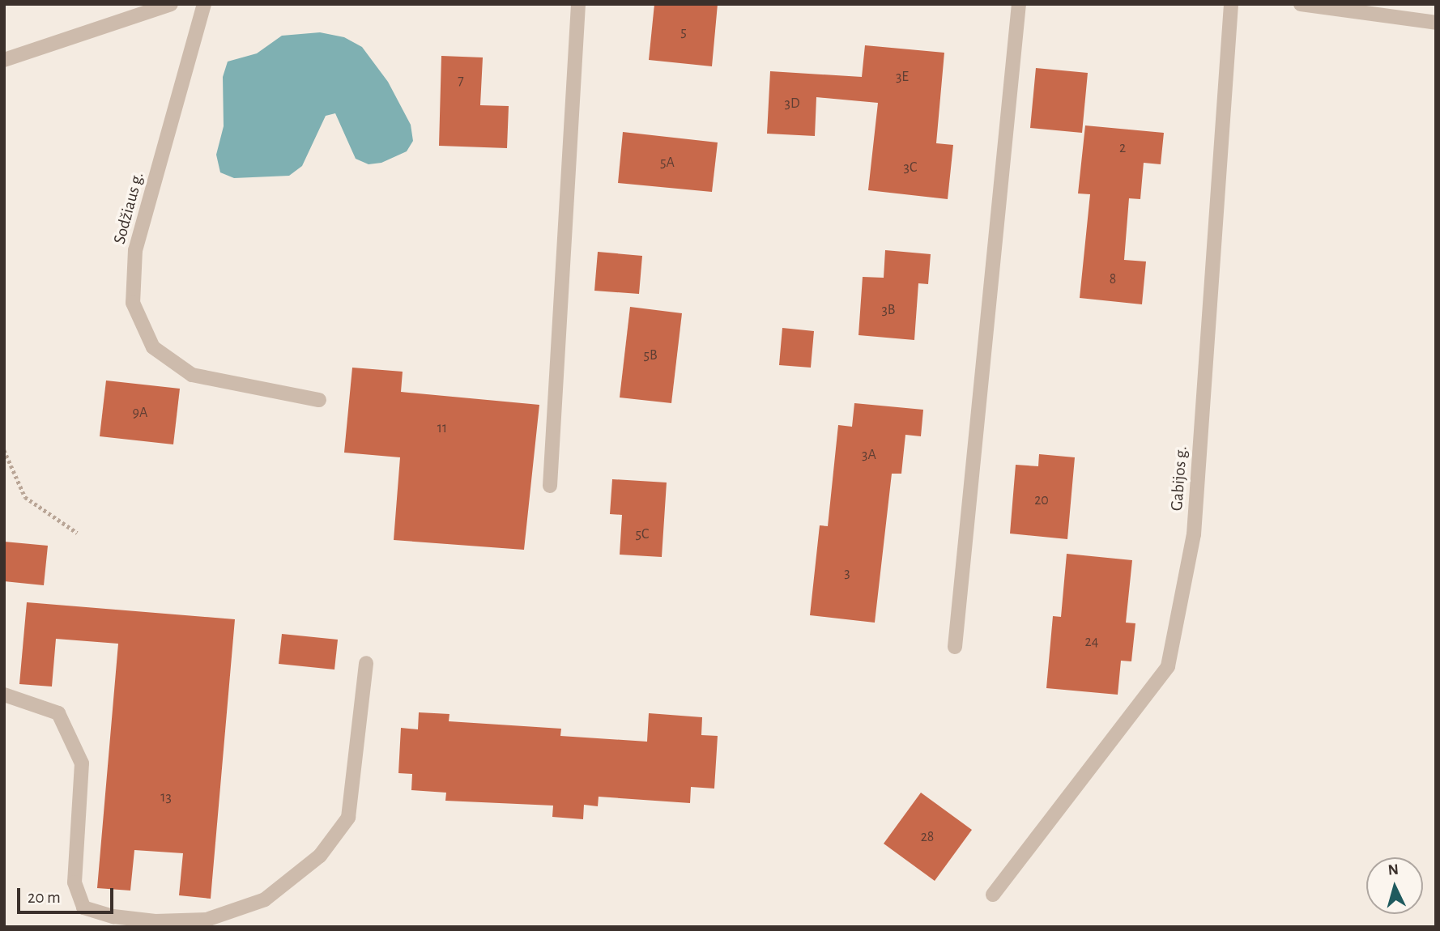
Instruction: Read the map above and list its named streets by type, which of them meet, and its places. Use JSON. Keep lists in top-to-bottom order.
{
  "streets": {
    "street": ["Sodžiaus g.", "Gabijos g."]
  },
  "house_numbers": [
    "5",
    "3E",
    "7",
    "3D",
    "2",
    "5A",
    "3C",
    "8",
    "3B",
    "5B",
    "9A",
    "11",
    "3A",
    "20",
    "5C",
    "3",
    "24",
    "13",
    "28"
  ],
  "scale_bar": "20 m",
  "north": "top"
}
